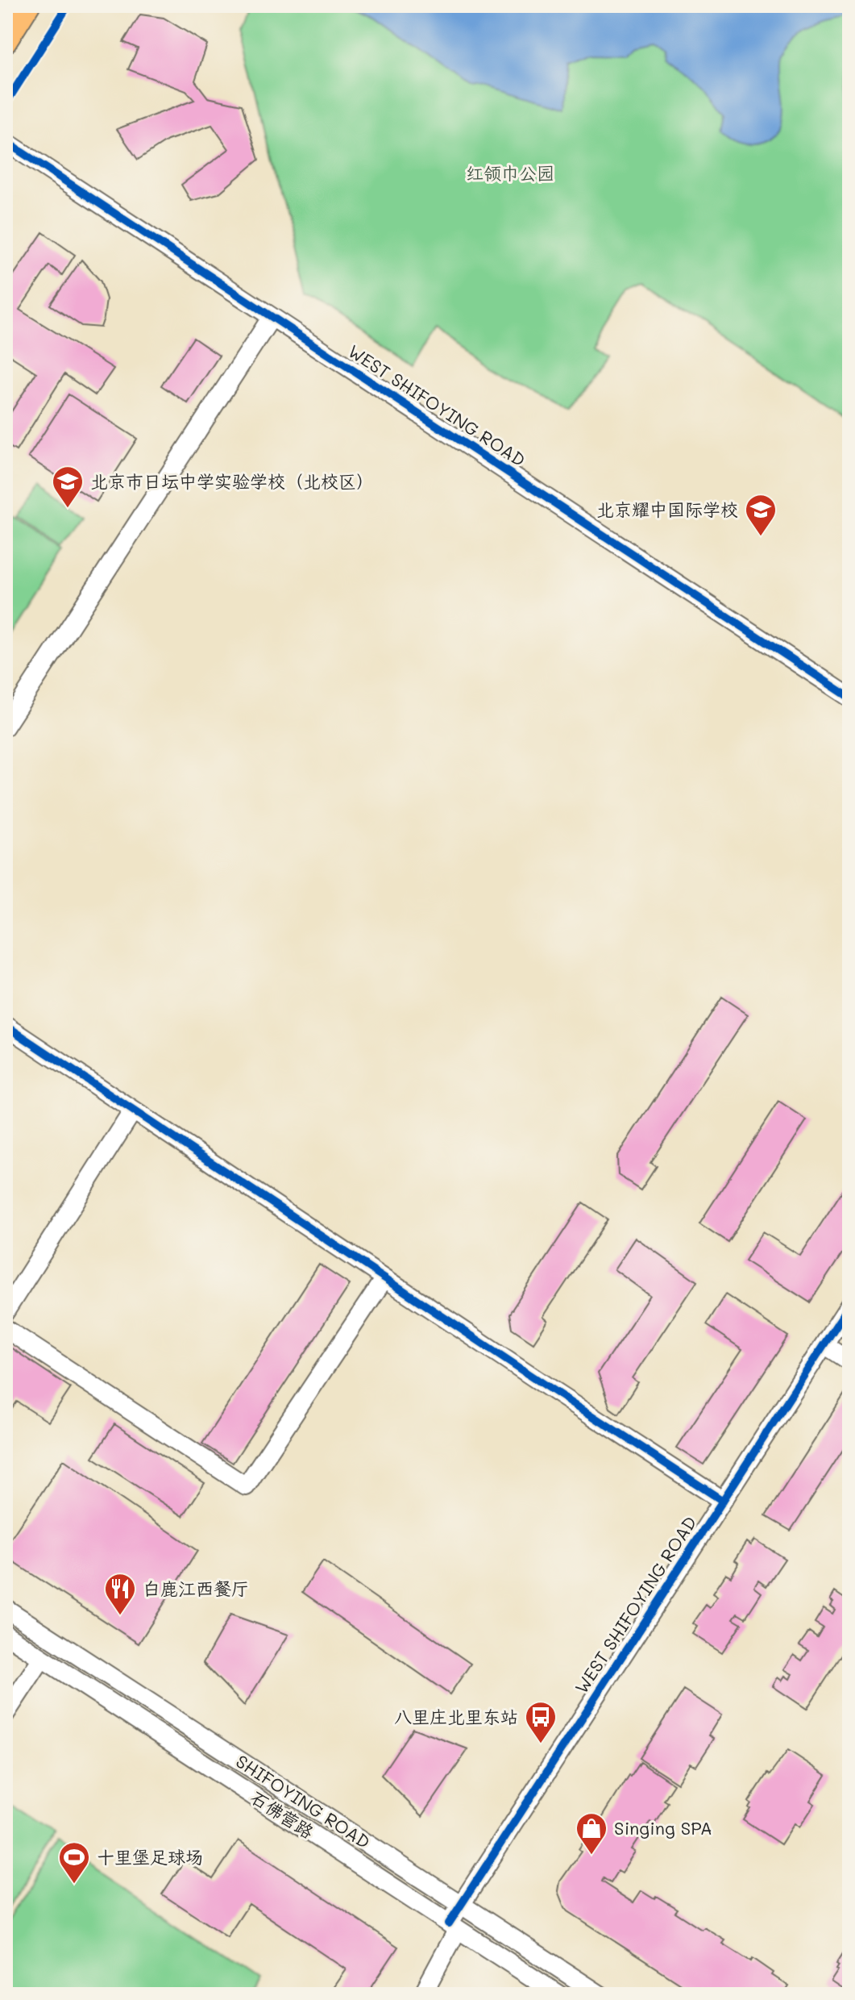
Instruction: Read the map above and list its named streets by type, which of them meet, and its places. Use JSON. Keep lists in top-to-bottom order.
{
  "streets": {
    "street": ["WEST SHIFOYING ROAD", "SHIFOYING ROAD", "石佛营路"]
  },
  "crossings": [
    ["WEST SHIFOYING ROAD", "SHIFOYING ROAD"],
    ["WEST SHIFOYING ROAD", "石佛营路"]
  ],
  "parks": ["红领巾公园"],
  "places": {
    "school or university": ["北京市日坛中学实验学校（北校区）", "北京耀中国际学校"],
    "restaurant": ["白鹿江西餐厅"],
    "bus stop": ["八里庄北里东站"],
    "shop": ["Singing SPA"],
    "sports": ["十里堡足球场"]
  }
}
